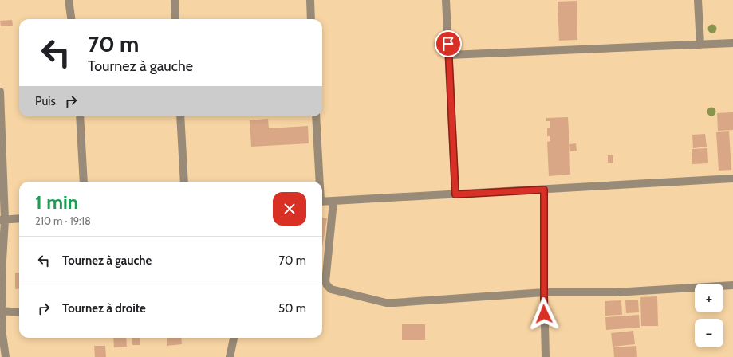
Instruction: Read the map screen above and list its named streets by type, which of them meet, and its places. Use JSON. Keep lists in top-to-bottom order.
{
  "page": {
    "turn": ["70 m", "Tournez à gauche"],
    "then": "Puis",
    "heading": ["1 min", "210 m · 19:18"],
    "list": [
      {
        "name": "Tournez à gauche",
        "value": "70 m"
      },
      {
        "name": "Tournez à droite",
        "value": "50 m"
      }
    ],
    "map_buttons": ["+", "−"]
  }
}
